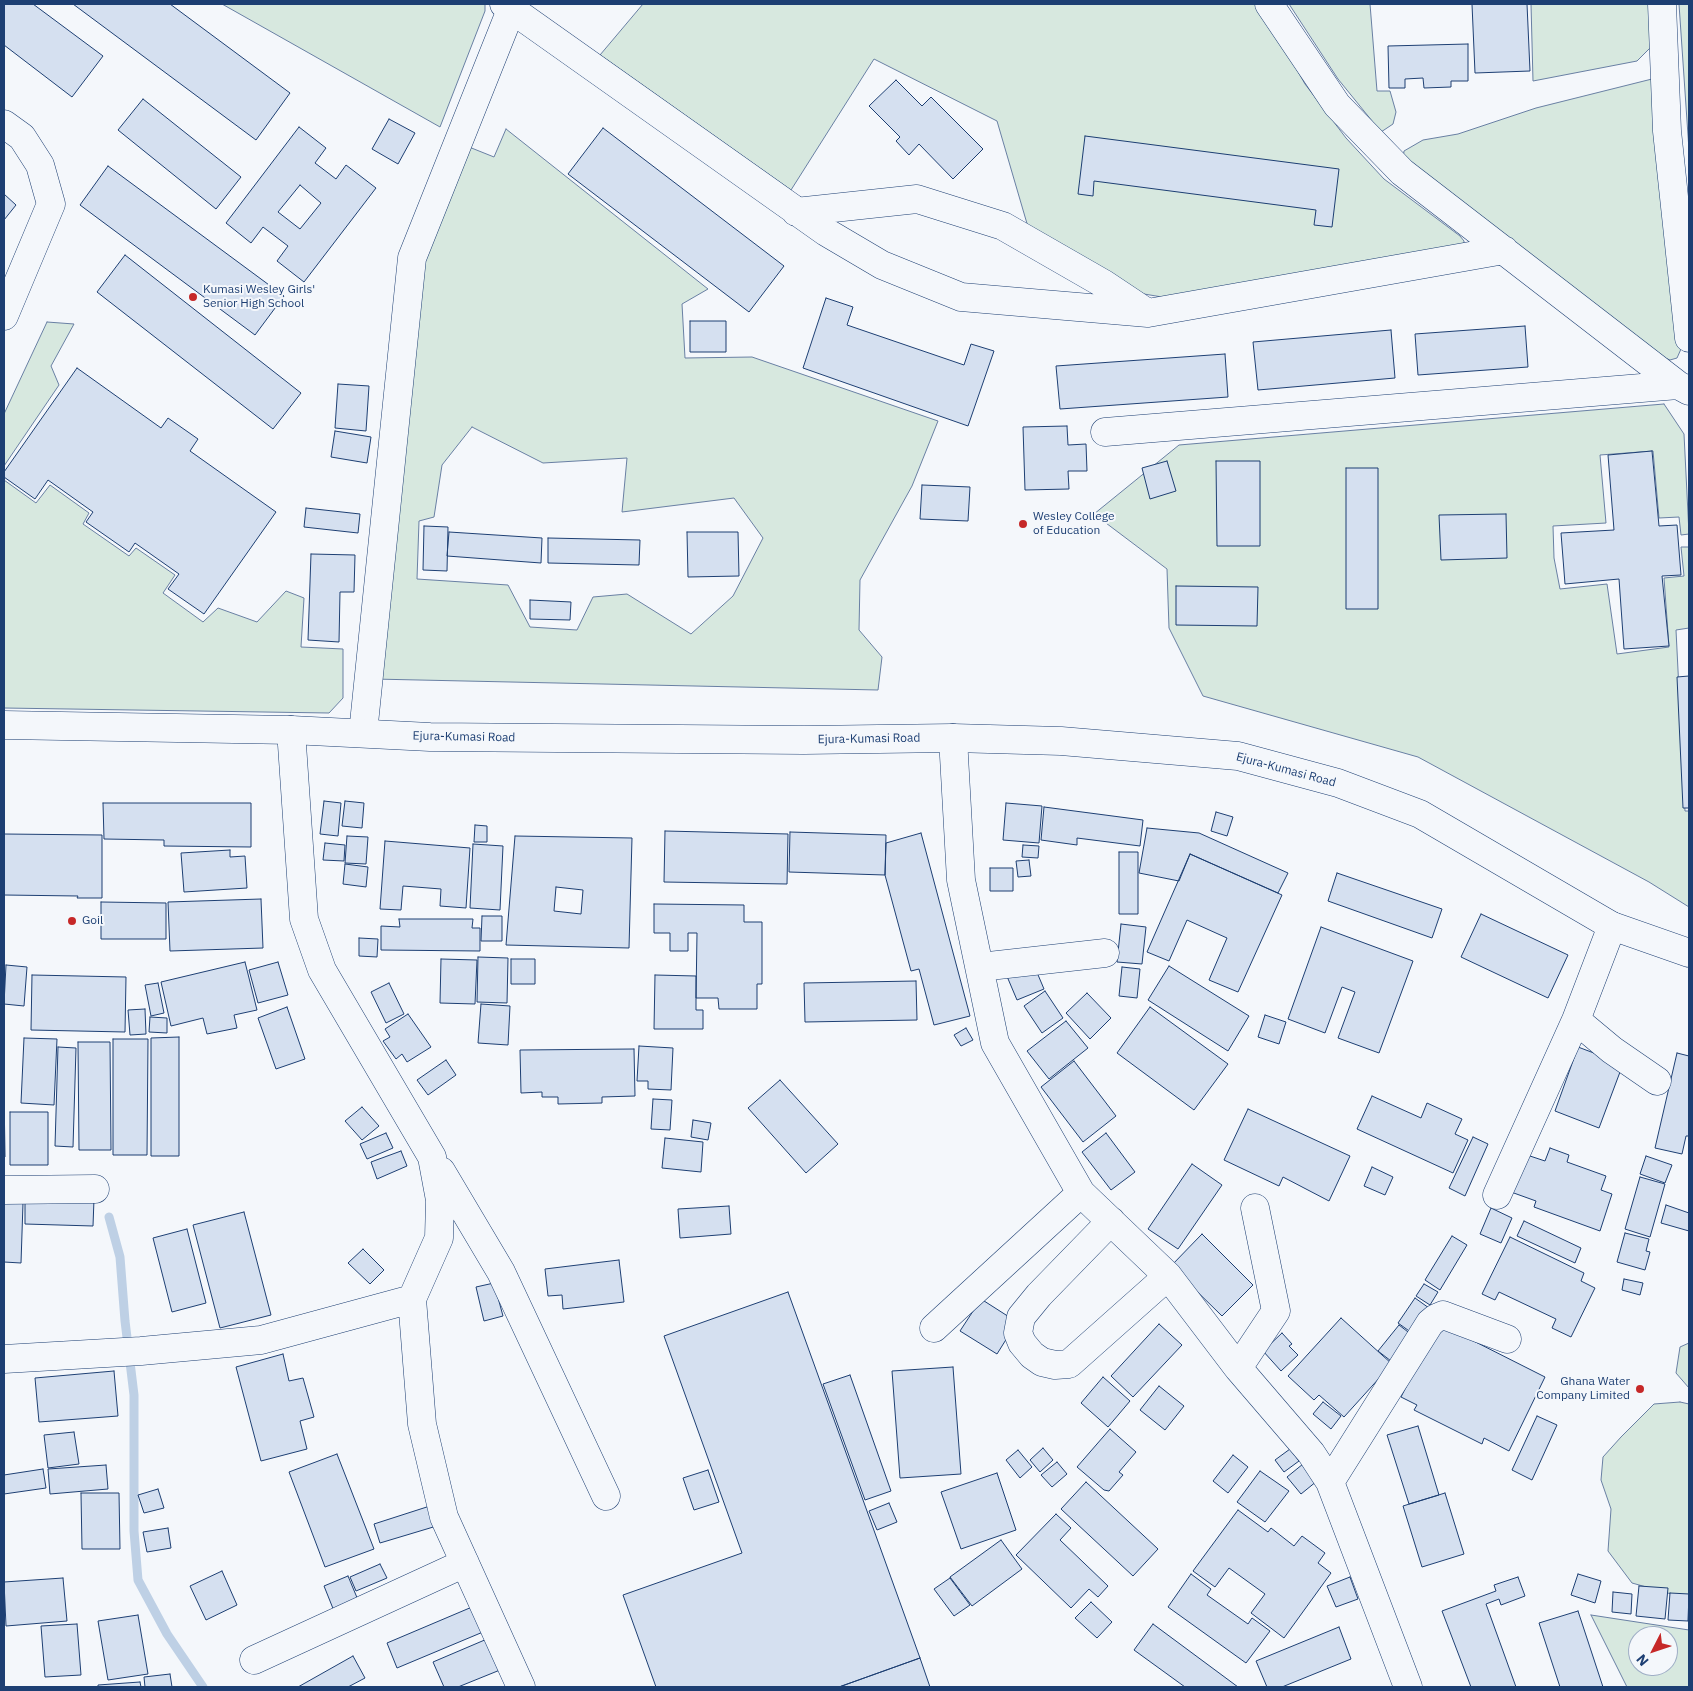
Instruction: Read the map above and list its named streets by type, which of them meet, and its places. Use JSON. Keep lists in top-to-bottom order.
{
  "streets": {
    "main road": ["Ejura-Kumasi Road"]
  },
  "places": [
    "Kumasi Wesley Girls' Senior High School",
    "Wesley College of Education",
    "Goil",
    "Ghana Water Company Limited"
  ],
  "north": "bottom left"
}
